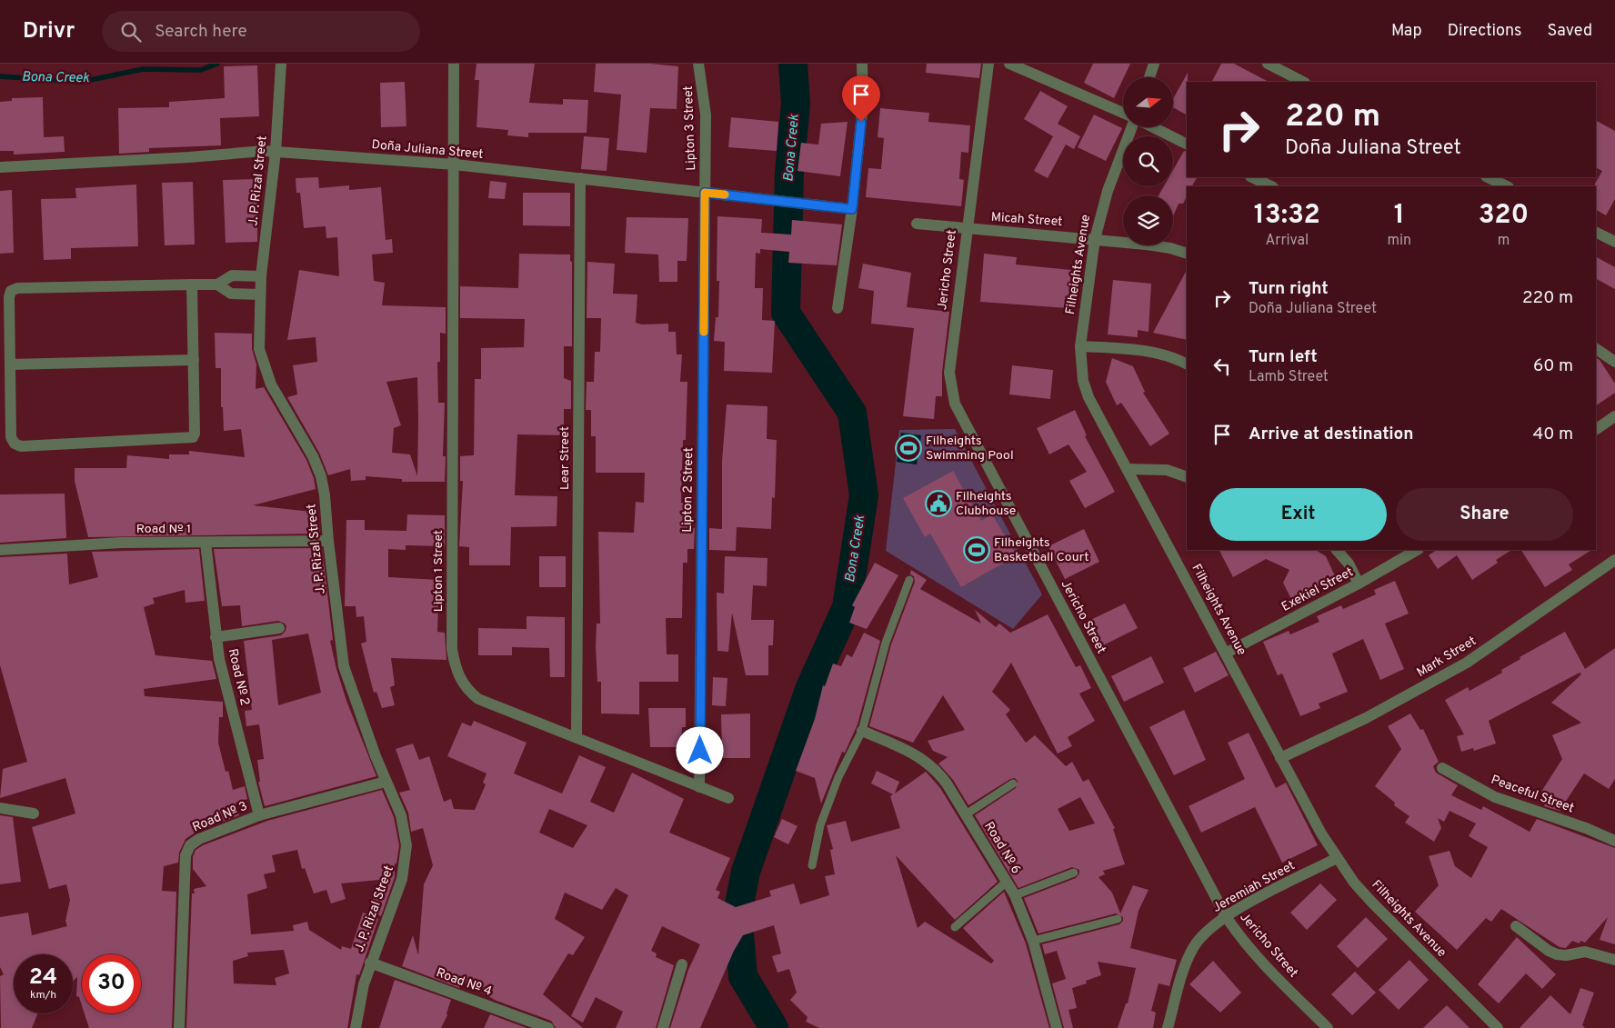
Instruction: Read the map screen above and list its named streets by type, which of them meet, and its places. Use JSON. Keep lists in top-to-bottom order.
{
  "streets": {
    "street": [
      "Lipton 3 Street",
      "Doña Juliana Street",
      "J. P. Rizal Street",
      "Micah Street",
      "Filheights Avenue",
      "Jericho Street",
      "Lear Street",
      "Lipton 2 Street",
      "Road № 1",
      "Lipton 1 Street",
      "Exekiel Street",
      "Mark Street",
      "Road № 2",
      "Peaceful Street",
      "Road № 3",
      "Road № 6",
      "Jeremiah Street",
      "Road № 4"
    ]
  },
  "crossings": [
    ["Lipton 3 Street", "Doña Juliana Street"],
    ["Lipton 3 Street", "Lipton 2 Street"],
    ["Doña Juliana Street", "J. P. Rizal Street"],
    ["Doña Juliana Street", "Lear Street"],
    ["Doña Juliana Street", "Lipton 2 Street"],
    ["Doña Juliana Street", "Lipton 1 Street"],
    ["J. P. Rizal Street", "Road № 1"],
    ["J. P. Rizal Street", "Road № 3"],
    ["J. P. Rizal Street", "Road № 4"],
    ["Micah Street", "Filheights Avenue"],
    ["Micah Street", "Jericho Street"],
    ["Filheights Avenue", "Exekiel Street"],
    ["Filheights Avenue", "Mark Street"],
    ["Filheights Avenue", "Jeremiah Street"],
    ["Jericho Street", "Jeremiah Street"],
    ["Lear Street", "Lipton 1 Street"],
    ["Lipton 2 Street", "Lipton 1 Street"],
    ["Road № 1", "Road № 2"],
    ["Road № 2", "Road № 3"]
  ],
  "water": ["Bona Creek"],
  "places": {
    "sports": ["Filheights Swimming Pool", "Filheights Basketball Court"],
    "public building": ["Filheights Clubhouse"]
  },
  "north": "right",
  "page": {
    "header": "Drivr",
    "search": "Search here",
    "nav": ["Map", "Directions", "Saved"],
    "turn": ["220 m", "Doña Juliana Street"],
    "eta": [
      "13:32",
      "Arrival",
      "1",
      "min",
      "320",
      "m"
    ],
    "list": [
      {
        "name": "Turn right",
        "note": "Doña Juliana Street",
        "value": "220 m"
      },
      {
        "name": "Turn left",
        "note": "Lamb Street",
        "value": "60 m"
      },
      {
        "name": "Arrive at destination",
        "value": "40 m"
      }
    ],
    "buttons": ["Exit", "Share"],
    "speed": "24 km/h",
    "limit": "30"
  }
}
